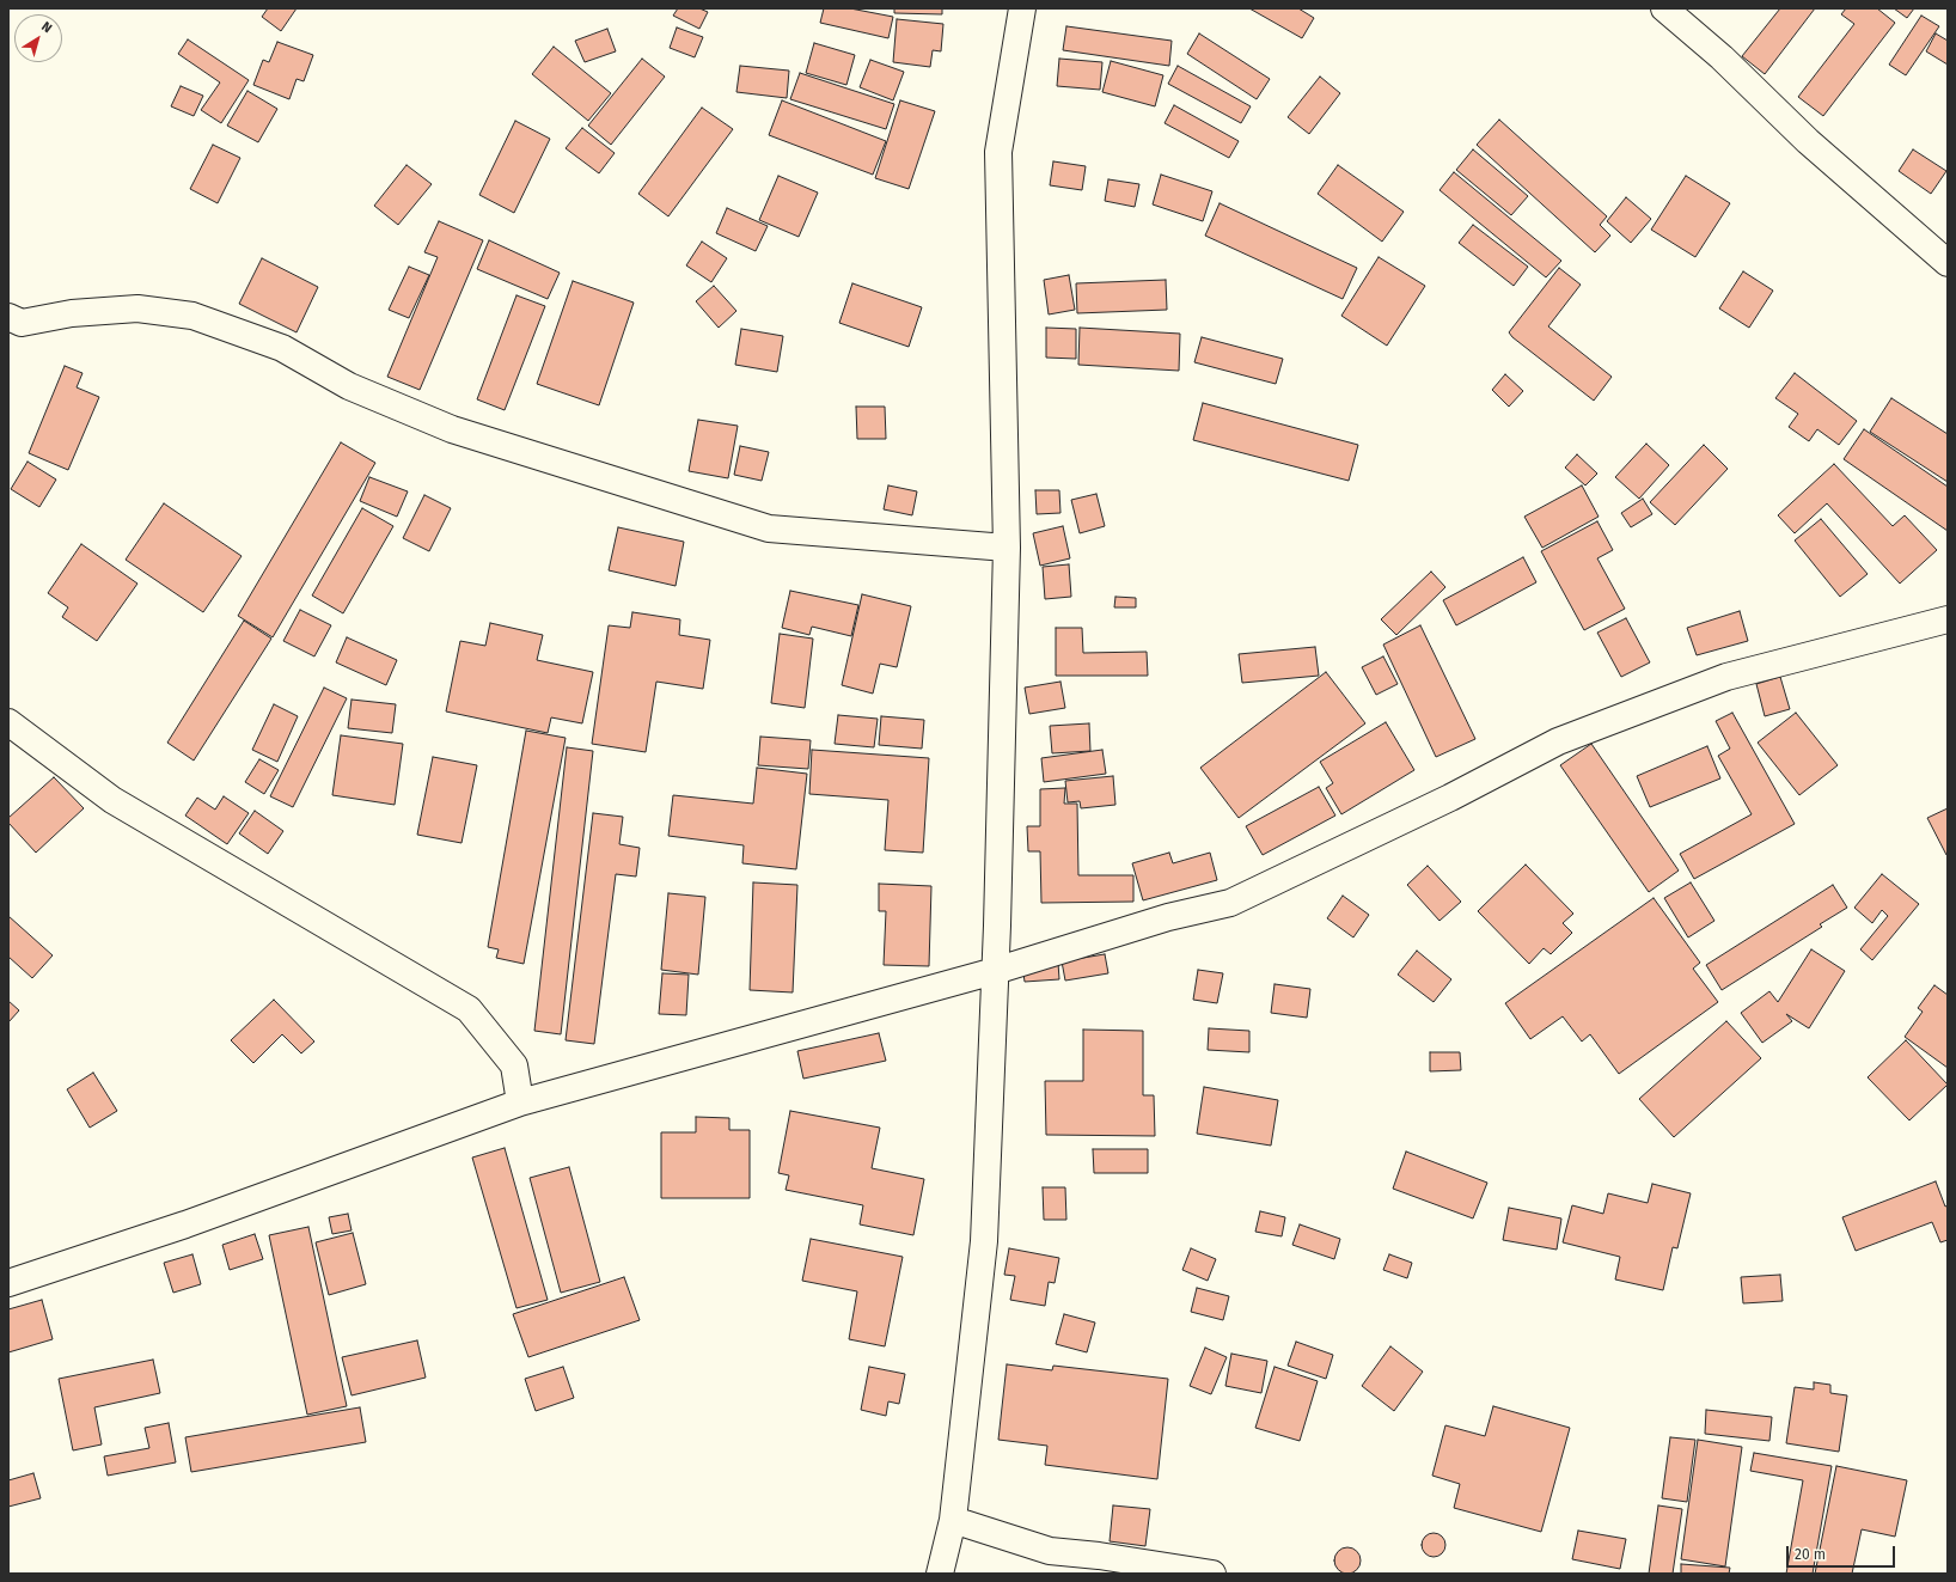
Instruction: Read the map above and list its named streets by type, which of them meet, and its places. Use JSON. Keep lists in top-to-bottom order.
{
  "scale_bar": "20 m",
  "north": "top right"
}
